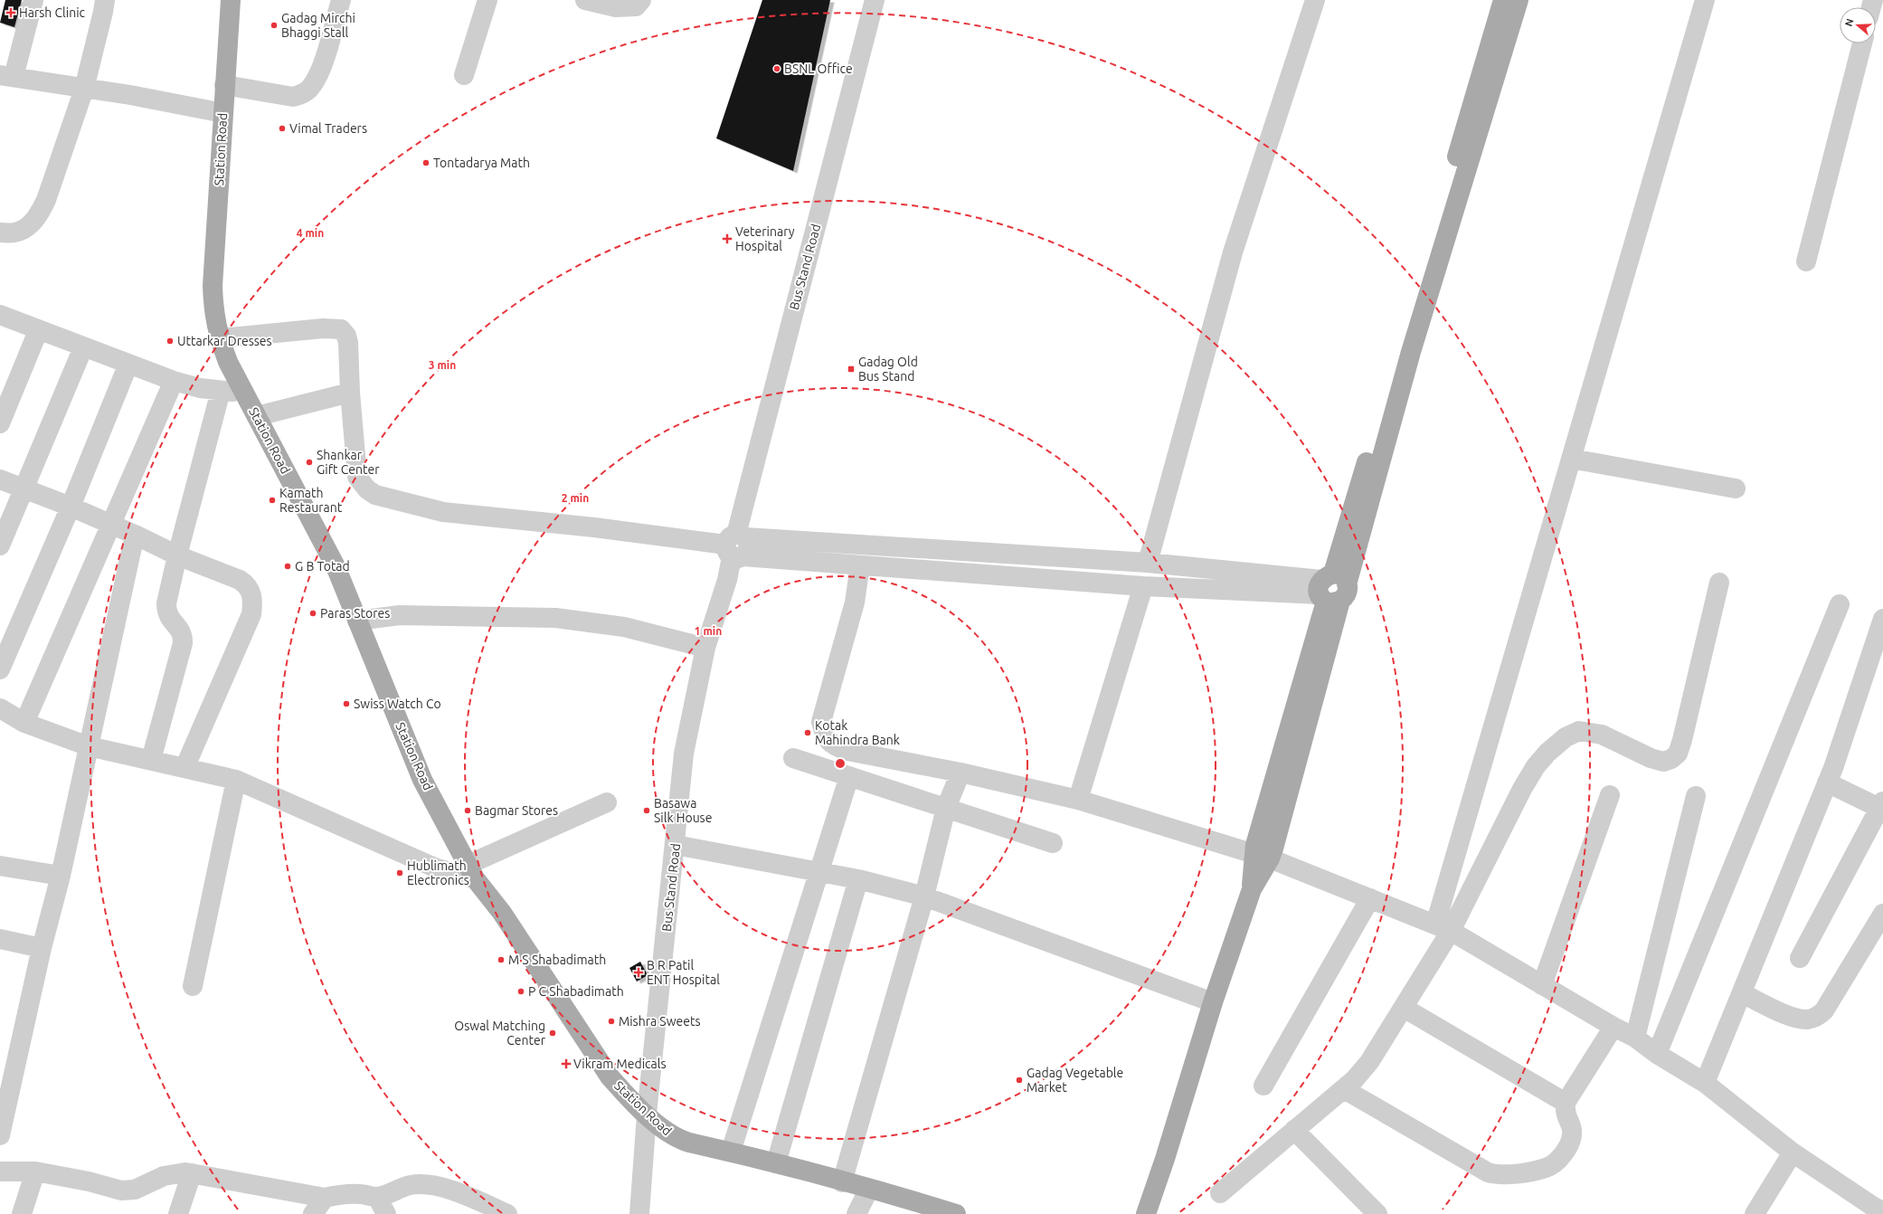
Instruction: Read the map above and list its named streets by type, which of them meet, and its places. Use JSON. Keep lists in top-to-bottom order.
{
  "streets": {
    "main road": ["Station Road"],
    "street": ["Bus Stand Road"]
  },
  "crossings": [
    ["Station Road", "Bus Stand Road"]
  ],
  "places": {
    "health": [
      "Harsh Clinic",
      "Veterinary Hospital",
      "B R Patil ENT Hospital",
      "Vikram Medicals"
    ],
    "other": [
      "Gadag Mirchi Bhaggi Stall",
      "BSNL Office",
      "Vimal Traders",
      "Tontadarya Math",
      "Uttarkar Dresses",
      "Shankar Gift Center",
      "Kamath Restaurant",
      "G B Totad",
      "Paras Stores",
      "Swiss Watch Co",
      "Kotak Mahindra Bank",
      "Bagmar Stores",
      "Basawa Silk House",
      "Hublimath Electronics",
      "M S Shabadimath",
      "P C Shabadimath",
      "Mishra Sweets",
      "Oswal Matching Center",
      "Gadag Vegetable Market"
    ],
    "transit": ["Gadag Old Bus Stand"]
  },
  "north": "left",
  "rings": [
    "4 min",
    "3 min",
    "2 min",
    "1 min"
  ]
}
